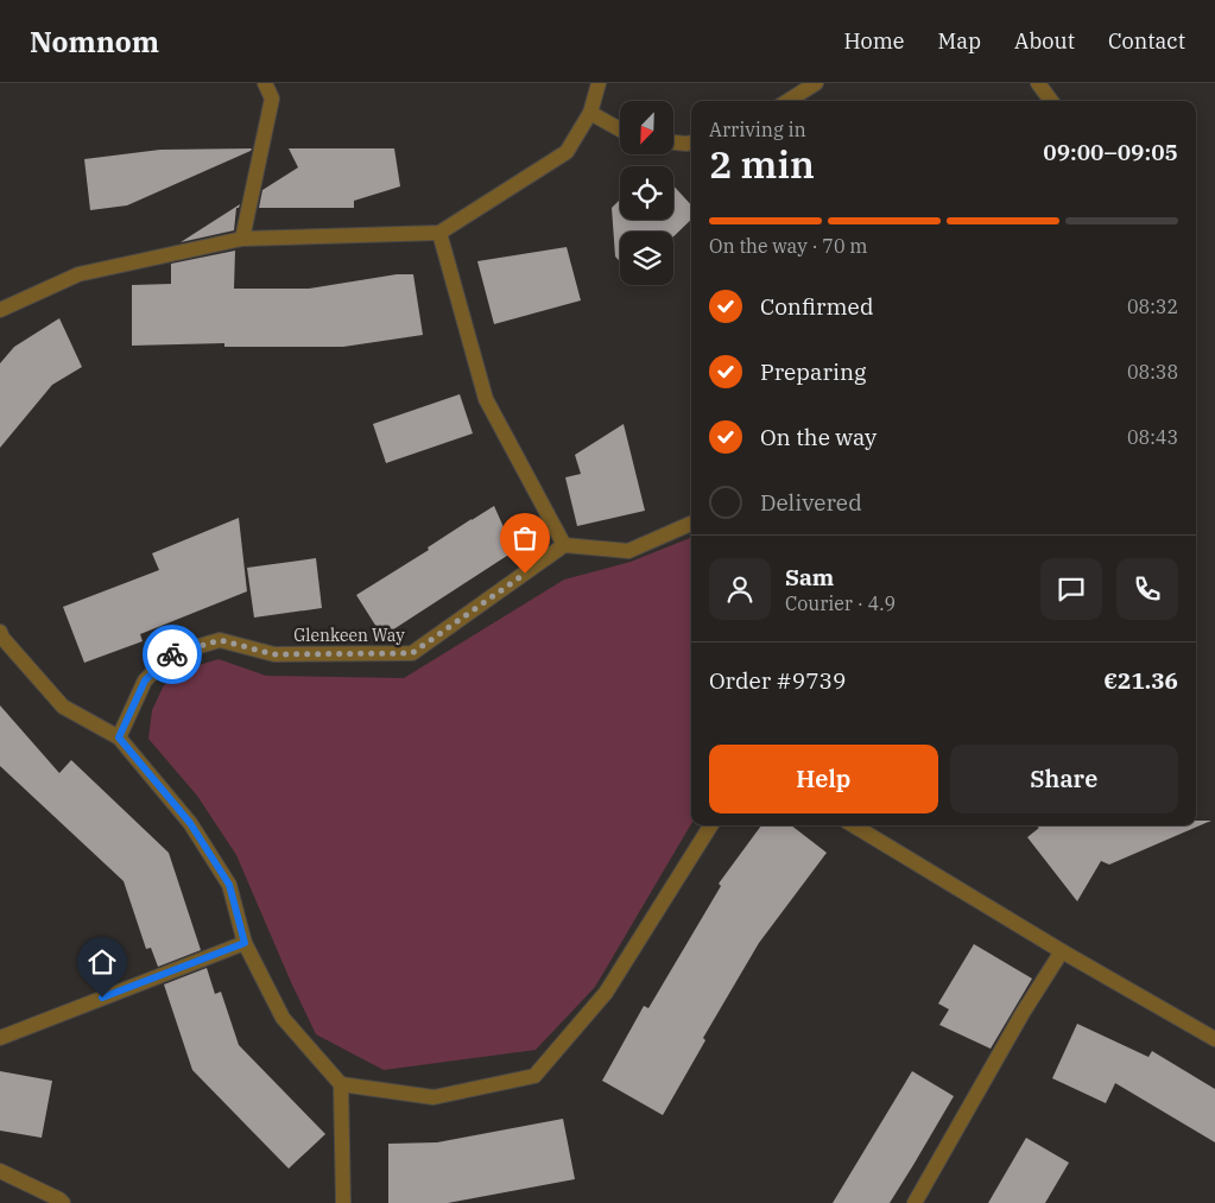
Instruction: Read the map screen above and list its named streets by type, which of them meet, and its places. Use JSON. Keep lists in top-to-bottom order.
{
  "streets": {
    "street": ["Glenkeen Way"]
  },
  "north": "bottom left",
  "page": {
    "header": "Nomnom",
    "nav": [
      "Home",
      "Map",
      "About",
      "Contact"
    ],
    "heading": ["2 min", "Arriving in", "09:00–09:05"],
    "panel": [
      "Sam",
      "Courier · 4.9",
      "Order #9739",
      "€21.36"
    ],
    "bar": "On the way · 70 m",
    "list": [
      ["Confirmed", "08:32"],
      ["Preparing", "08:38"],
      ["On the way", "08:43"],
      "Delivered"
    ],
    "buttons": ["Help", "Share"]
  }
}
